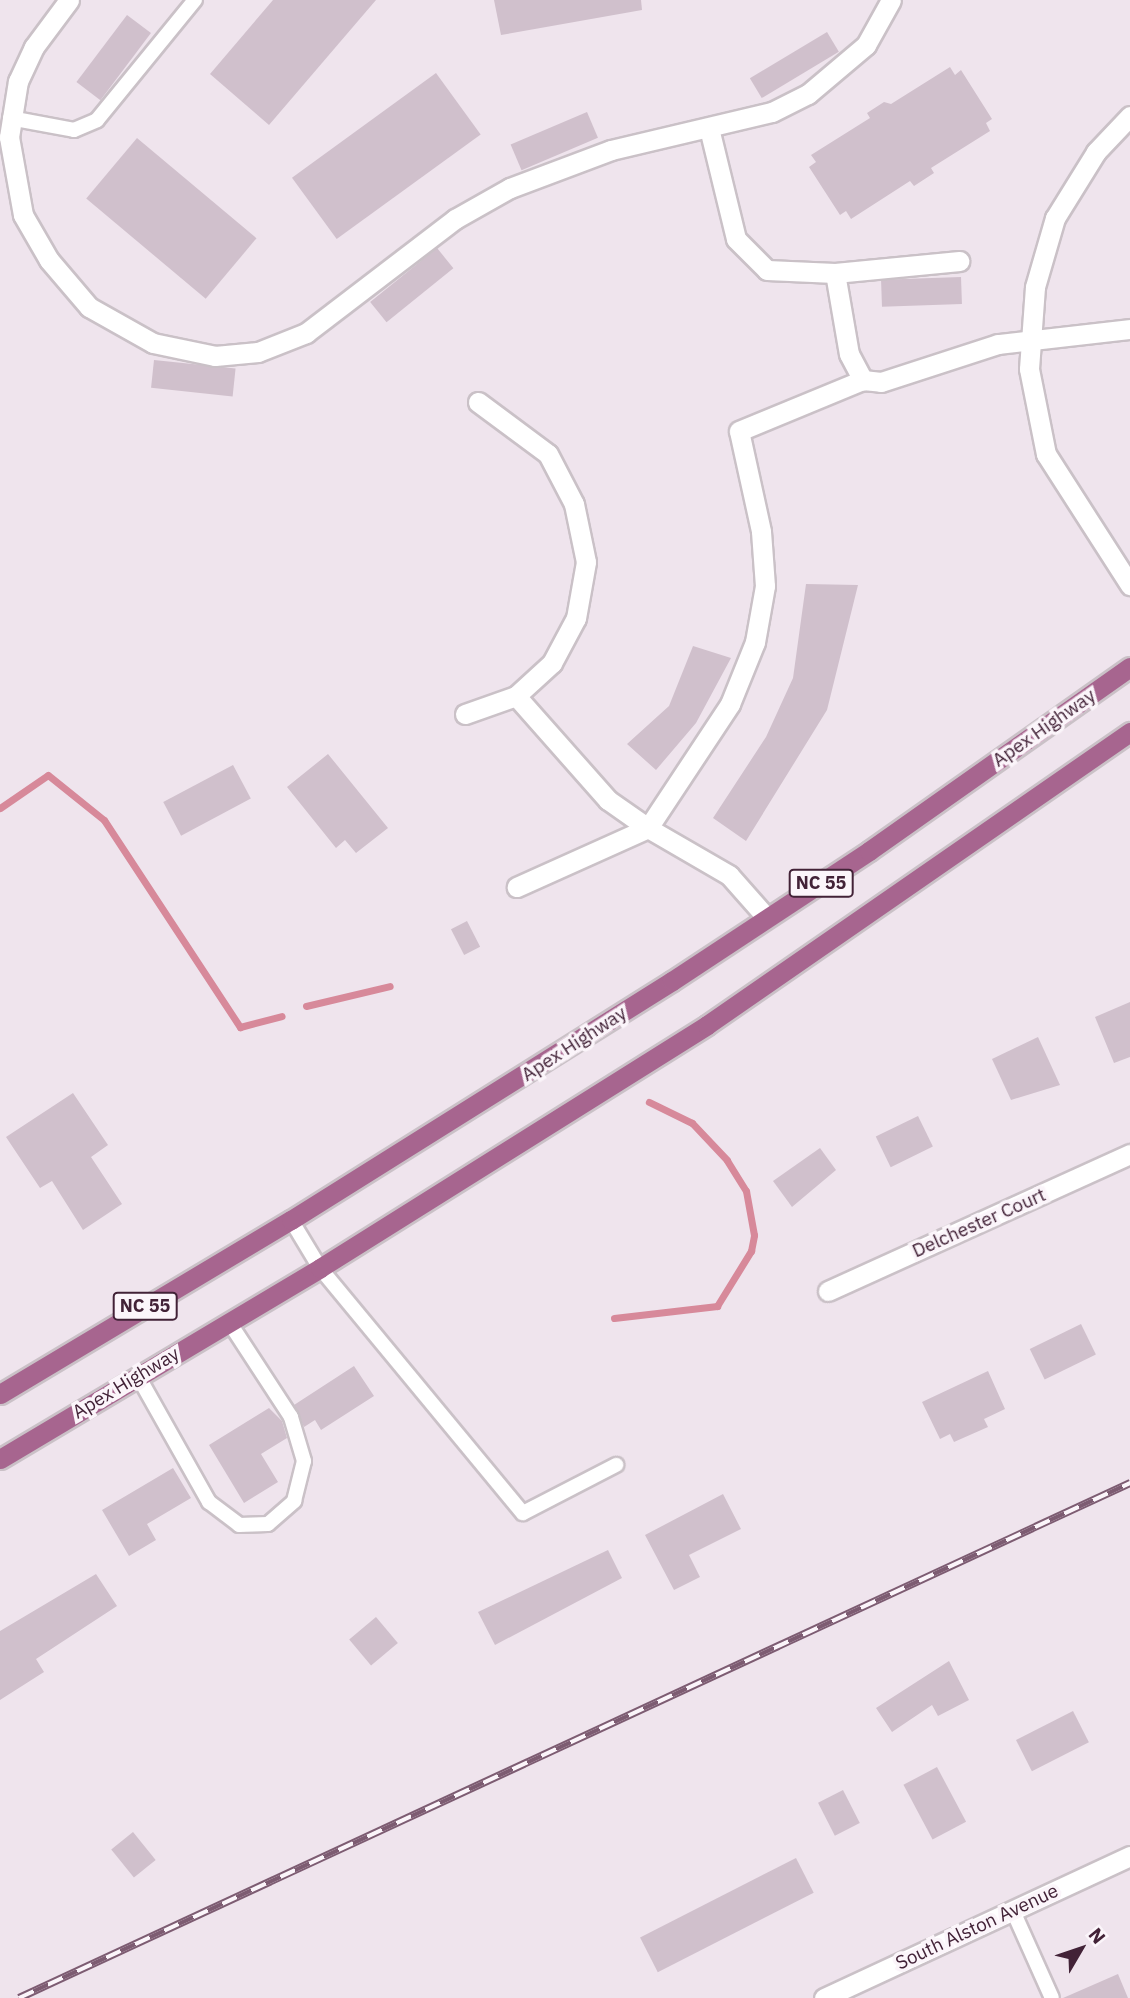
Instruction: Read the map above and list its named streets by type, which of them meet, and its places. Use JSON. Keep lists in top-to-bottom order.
{
  "streets": {
    "main road": ["Apex Highway", "NC 55"],
    "street": ["Delchester Court", "South Alston Avenue"]
  },
  "north": "top right"
}
